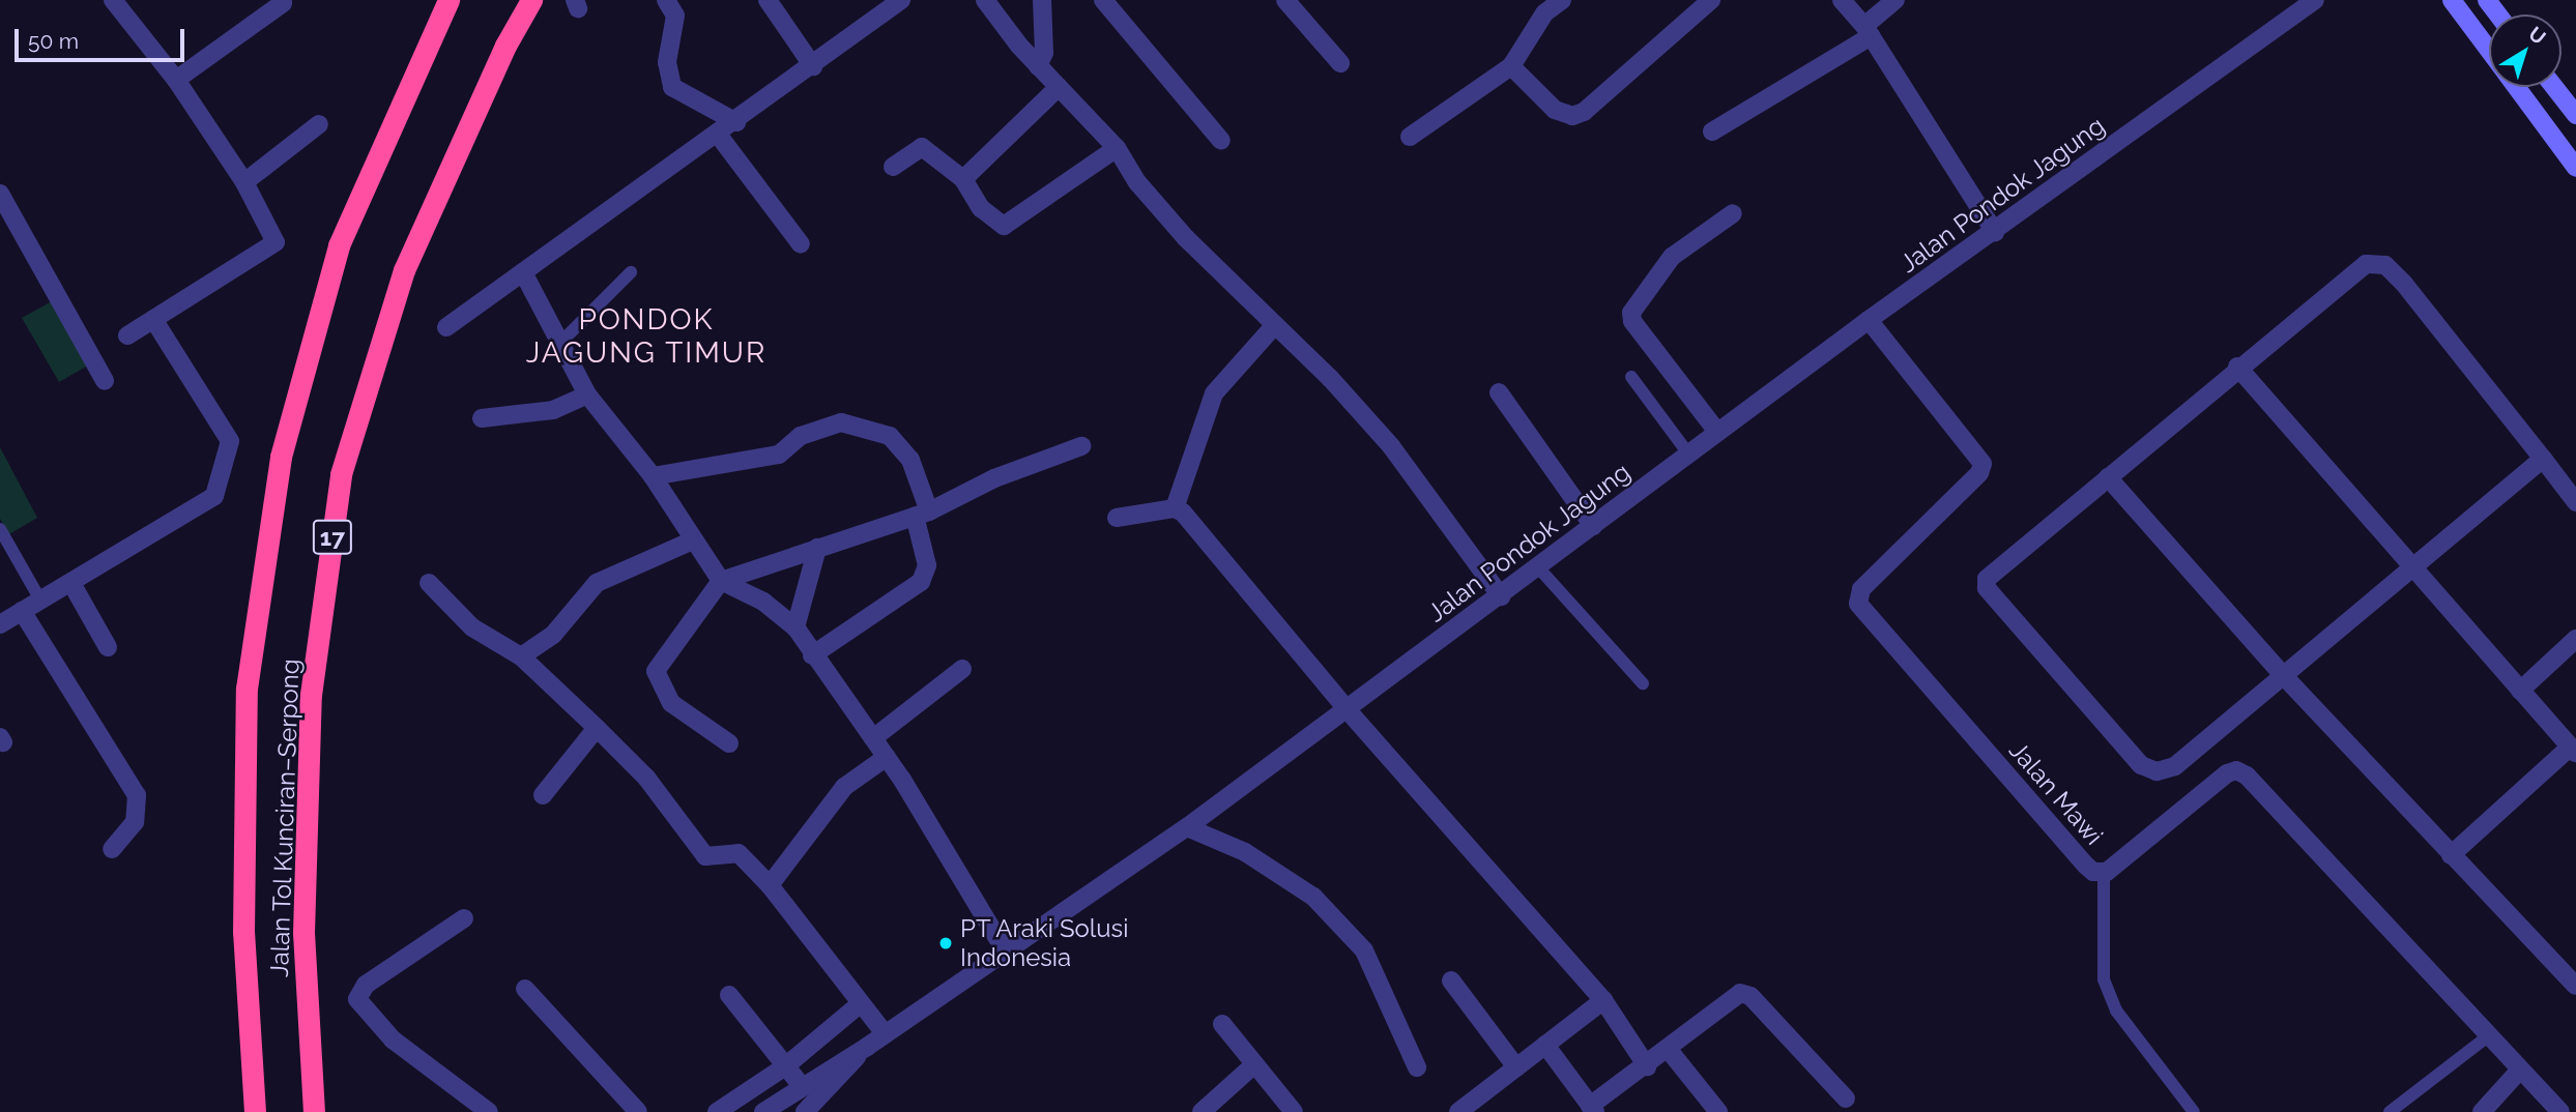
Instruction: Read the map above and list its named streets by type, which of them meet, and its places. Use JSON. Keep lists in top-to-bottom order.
{
  "streets": {
    "highway": ["17", "Jalan Tol Kunciran–Serpong"],
    "street": ["Jalan Pondok Jagung", "Jalan Mawi"]
  },
  "crossings": [
    ["Jalan Pondok Jagung", "Jalan Mawi"]
  ],
  "districts": ["PONDOK JAGUNG TIMUR"],
  "places": ["PT Araki Solusi Indonesia"],
  "scale_bar": "50 m",
  "north": "top right"
}
